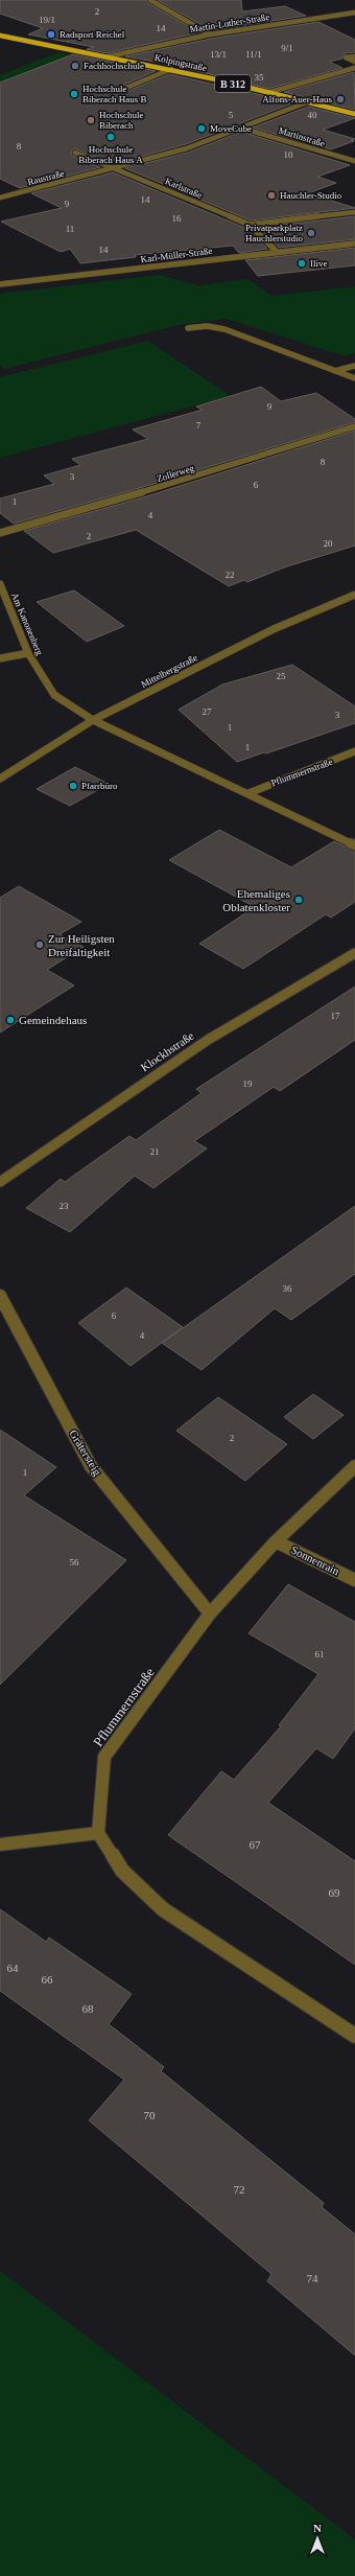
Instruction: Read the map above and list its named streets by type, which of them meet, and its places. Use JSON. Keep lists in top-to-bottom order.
{
  "streets": {
    "main road": ["Kolpingstraße", "B 312"],
    "street": [
      "Martin-Luther-Straße",
      "Martinstraße",
      "Raustraße",
      "Karlstraße",
      "Karl-Müller-Straße",
      "Zollerweg",
      "Am Kanonenberg",
      "Mittelbergstraße",
      "Pflummernstraße",
      "Klockhstraße",
      "Grätersteig",
      "Sonnenrain"
    ]
  },
  "crossings": [
    ["Martin-Luther-Straße", "Kolpingstraße"],
    ["Kolpingstraße", "Raustraße"],
    ["Martinstraße", "Raustraße"],
    ["Raustraße", "Karlstraße"],
    ["Karlstraße", "Karl-Müller-Straße"],
    ["Am Kanonenberg", "Mittelbergstraße"],
    ["Pflummernstraße", "Grätersteig"],
    ["Pflummernstraße", "Sonnenrain"]
  ],
  "places": [
    "Radsport Reichel",
    "Fachhochschule",
    "Hochschule Biberach Haus B",
    "Alfons-Auer-Haus",
    "Hochschule Biberach",
    "MoveCube",
    "Hochschule Biberach Haus A",
    "Hauchler-Studio",
    "Privatparkplatz Hauchlerstudio",
    "Ilive",
    "Pfarrbüro",
    "Ehemaliges Oblatenkloster",
    "Zur Heiligsten Dreifaltigkeit",
    "Gemeindehaus"
  ],
  "house_numbers": [
    "2",
    "19/1",
    "14",
    "9/1",
    "13/1",
    "11/1",
    "35",
    "5",
    "40",
    "8",
    "10",
    "14",
    "9",
    "16",
    "11",
    "14",
    "9",
    "7",
    "8",
    "3",
    "6",
    "1",
    "4",
    "2",
    "20",
    "22",
    "25",
    "27",
    "3",
    "1",
    "1",
    "17",
    "19",
    "21",
    "23",
    "36",
    "6",
    "4",
    "2",
    "1",
    "56",
    "61",
    "67",
    "69",
    "64",
    "66",
    "68",
    "70",
    "72",
    "74"
  ],
  "north": "top"
}
